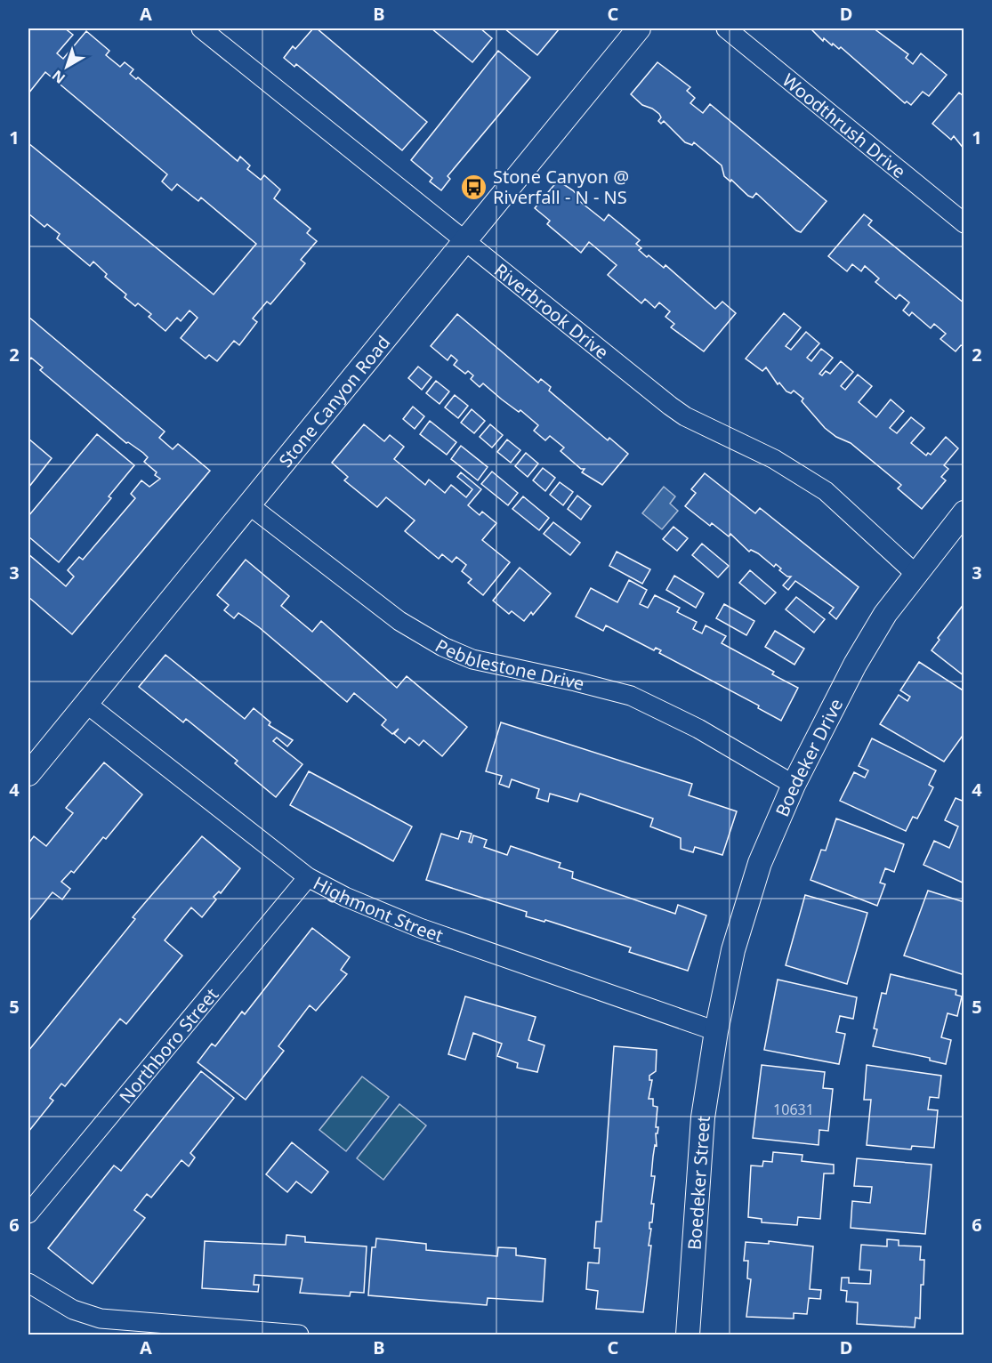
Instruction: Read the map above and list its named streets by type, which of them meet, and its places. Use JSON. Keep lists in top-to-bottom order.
{
  "streets": {
    "street": [
      "Woodthrush Drive",
      "Riverbrook Drive",
      "Stone Canyon Road",
      "Pebblestone Drive",
      "Boedeker Drive",
      "Highmont Street",
      "Northboro Street",
      "Boedeker Street"
    ]
  },
  "crossings": [
    ["Riverbrook Drive", "Stone Canyon Road"],
    ["Riverbrook Drive", "Boedeker Drive"],
    ["Stone Canyon Road", "Pebblestone Drive"],
    ["Stone Canyon Road", "Highmont Street"],
    ["Pebblestone Drive", "Boedeker Drive"],
    ["Boedeker Drive", "Highmont Street"],
    ["Boedeker Drive", "Boedeker Street"],
    ["Highmont Street", "Northboro Street"],
    ["Highmont Street", "Boedeker Street"]
  ],
  "places": {
    "bus stop": ["Stone Canyon @ Riverfall - N - NS"]
  },
  "house_numbers": ["10631"],
  "north": "bottom left",
  "grid": {
    "columns": [
      "A",
      "B",
      "C",
      "D"
    ],
    "rows": [
      "1",
      "2",
      "3",
      "4",
      "5",
      "6"
    ]
  }
}
